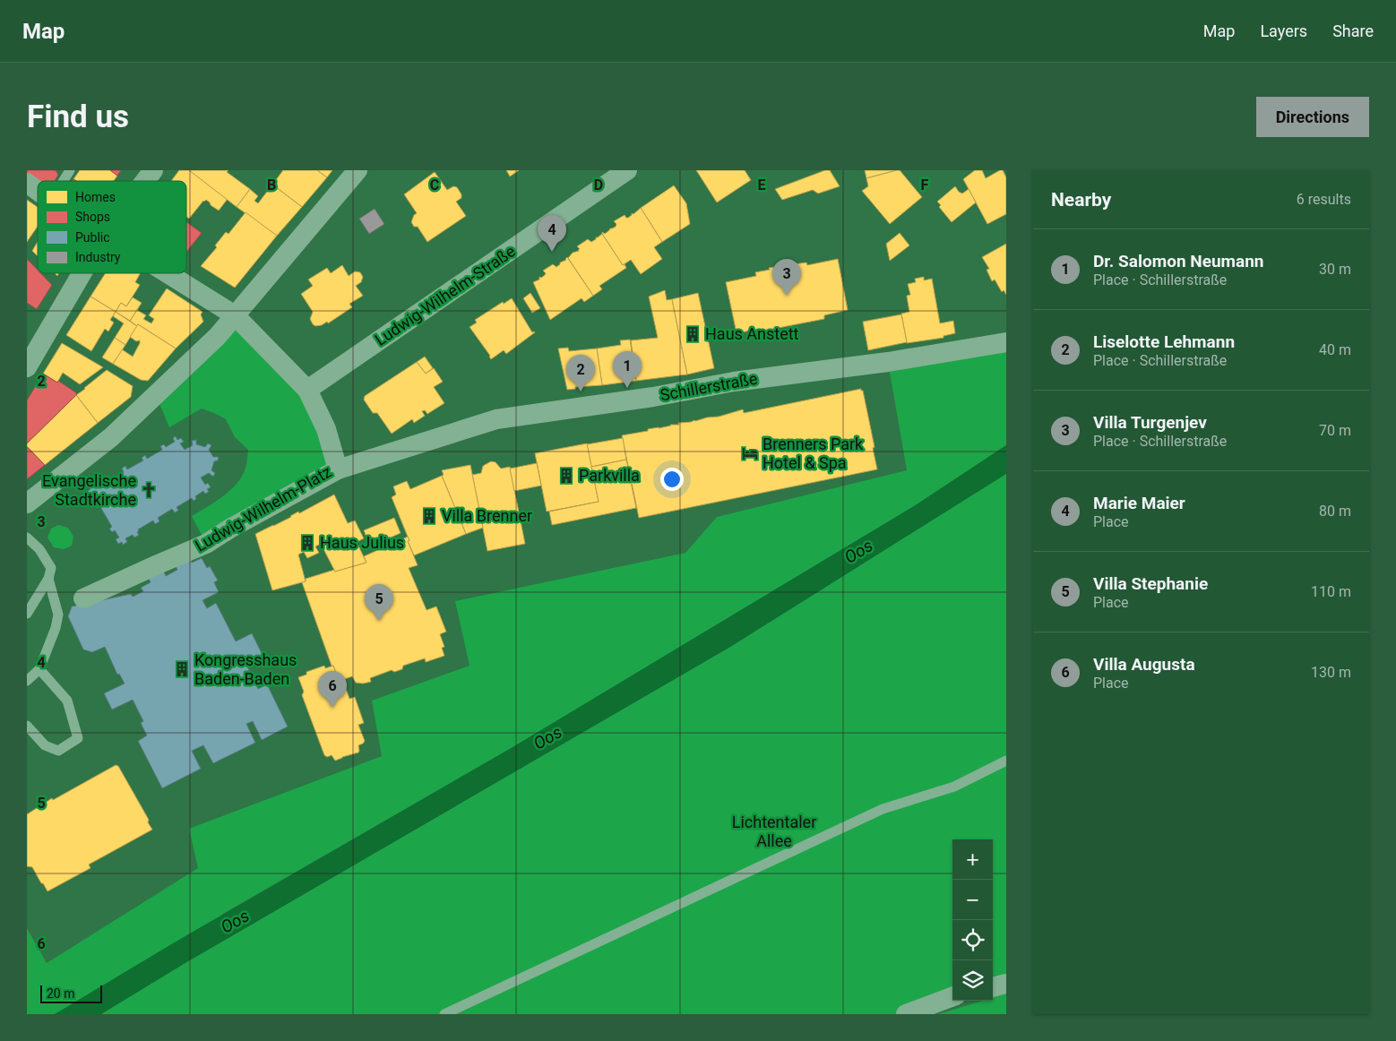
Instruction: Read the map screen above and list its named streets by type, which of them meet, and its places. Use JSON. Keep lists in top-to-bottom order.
{
  "streets": {
    "street": ["Ludwig-Wilhelm-Straße", "Schillerstraße", "Ludwig-Wilhelm-Platz"]
  },
  "crossings": [
    ["Ludwig-Wilhelm-Straße", "Ludwig-Wilhelm-Platz"],
    ["Schillerstraße", "Ludwig-Wilhelm-Platz"]
  ],
  "water": ["Oos"],
  "parks": ["Lichtentaler Allee"],
  "places": {
    "building": [
      "Haus Anstett",
      "Parkvilla",
      "Villa Brenner",
      "Haus Julius",
      "Kongresshaus Baden-Baden"
    ],
    "hotel": ["Brenners Park Hotel & Spa"],
    "church": ["Evangelische Stadtkirche"]
  },
  "legend": [
    "Homes",
    "Shops",
    "Public",
    "Industry"
  ],
  "scale_bar": "20 m",
  "page": {
    "header": "Map",
    "nav": ["Map", "Layers", "Share"],
    "buttons": "Directions",
    "title": "Find us",
    "heading": ["Nearby", "6 results"],
    "pins": [
      "4",
      "3",
      "1",
      "2",
      "5",
      "6"
    ],
    "list": [
      {
        "mark": "1",
        "name": "Dr. Salomon Neumann",
        "note": "Place · Schillerstraße",
        "value": "30 m"
      },
      {
        "mark": "2",
        "name": "Liselotte Lehmann",
        "note": "Place · Schillerstraße",
        "value": "40 m"
      },
      {
        "mark": "3",
        "name": "Villa Turgenjev",
        "note": "Place · Schillerstraße",
        "value": "70 m"
      },
      {
        "mark": "4",
        "name": "Marie Maier",
        "note": "Place",
        "value": "80 m"
      },
      {
        "mark": "5",
        "name": "Villa Stephanie",
        "note": "Place",
        "value": "110 m"
      },
      {
        "mark": "6",
        "name": "Villa Augusta",
        "note": "Place",
        "value": "130 m"
      }
    ],
    "map_buttons": ["+", "−"],
    "scale": "20 m"
  },
  "grid": {
    "columns": [
      "B",
      "C",
      "D",
      "E",
      "F"
    ],
    "rows": [
      "2",
      "3",
      "4",
      "5",
      "6"
    ]
  }
}
